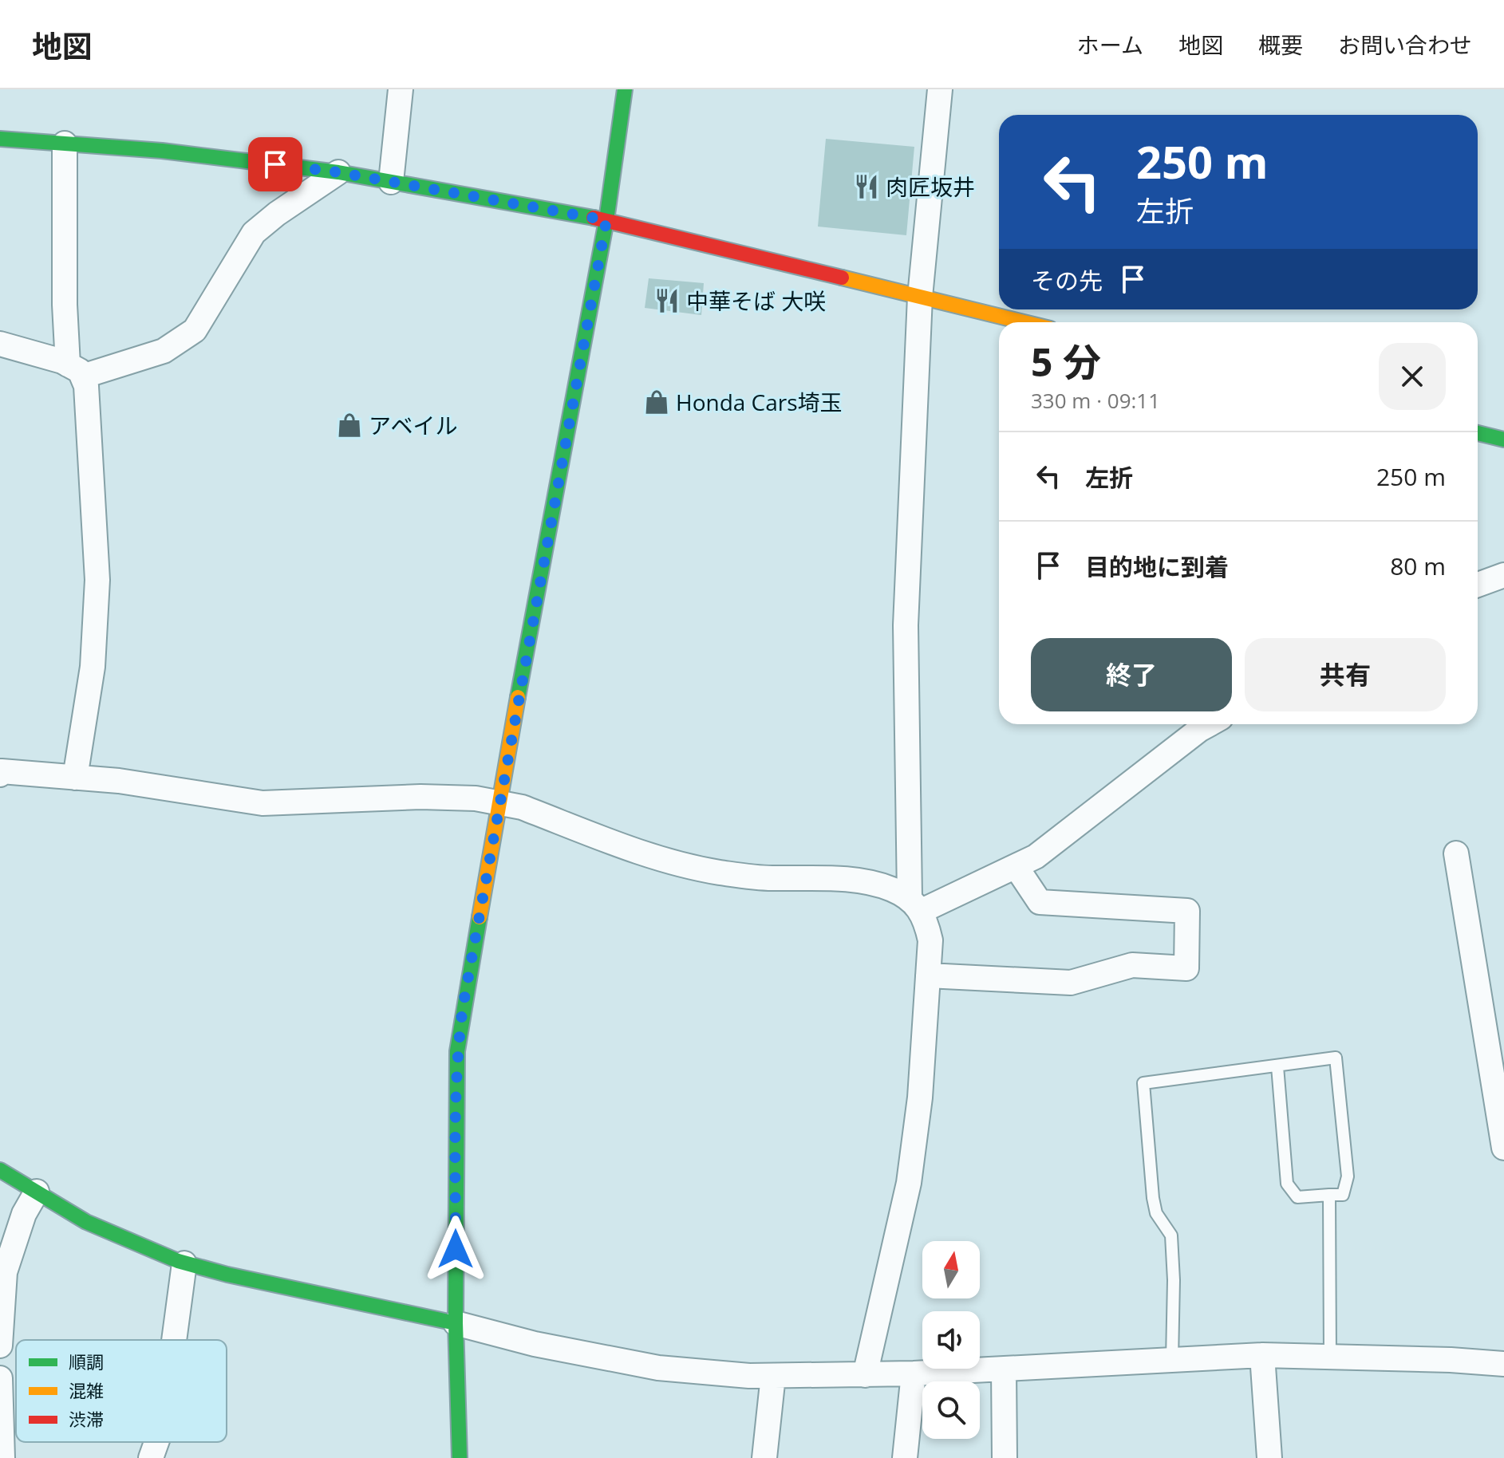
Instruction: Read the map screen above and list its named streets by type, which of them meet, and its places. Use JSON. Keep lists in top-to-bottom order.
{
  "places": {
    "restaurant": ["肉匠坂井", "中華そば 大咲"],
    "shop": ["Honda Cars埼玉", "アベイル"]
  },
  "legend": ["順調", "混雑", "渋滞"],
  "north": "top",
  "page": {
    "header": "地図",
    "nav": [
      "ホーム",
      "地図",
      "概要",
      "お問い合わせ"
    ],
    "turn": ["250 m", "左折"],
    "then": "その先",
    "heading": ["5 分", "330 m · 09:11"],
    "list": [
      {
        "name": "左折",
        "value": "250 m"
      },
      {
        "name": "目的地に到着",
        "value": "80 m"
      }
    ],
    "buttons": ["終了", "共有"]
  }
}
